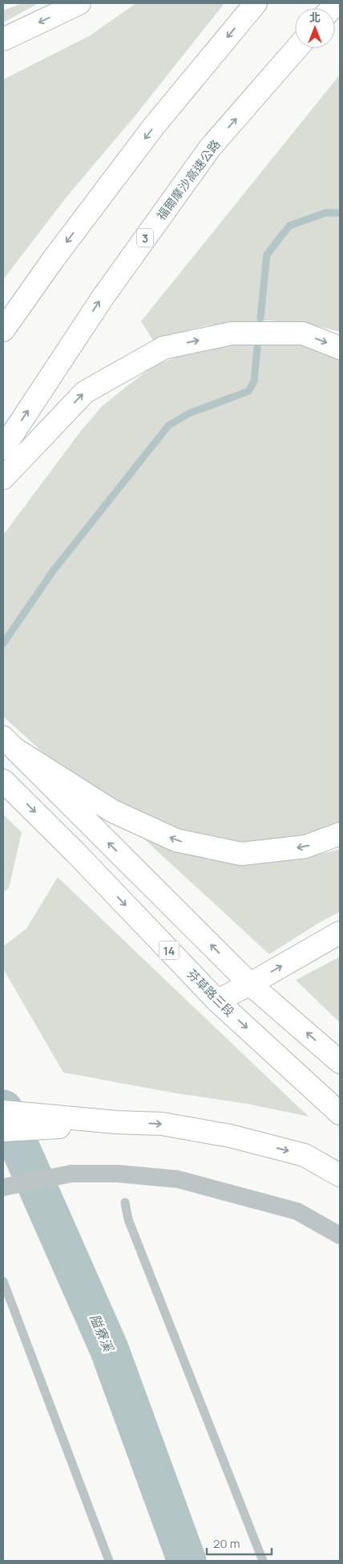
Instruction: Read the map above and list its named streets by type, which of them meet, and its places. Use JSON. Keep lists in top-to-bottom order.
{
  "streets": {
    "main road": [
      "福爾摩沙高速公路",
      "3",
      "14",
      "芬草路三段"
    ]
  },
  "water": ["隘寮溪"],
  "scale_bar": "20 m",
  "north": "top"
}
